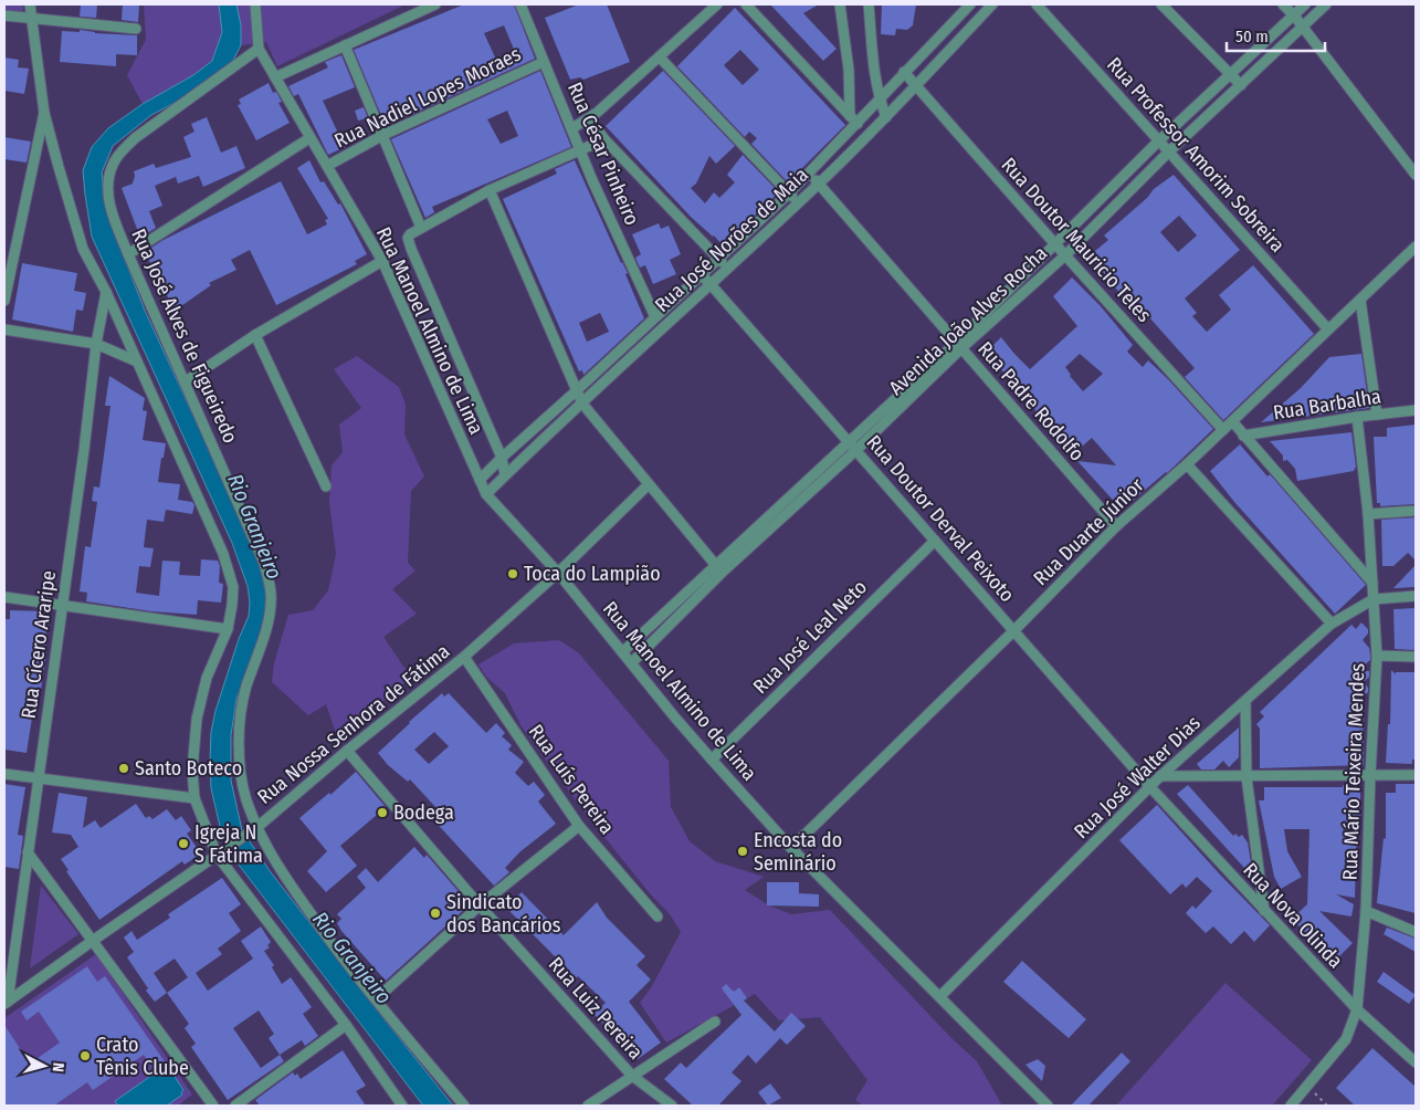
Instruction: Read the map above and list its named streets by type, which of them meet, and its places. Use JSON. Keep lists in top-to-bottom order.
{
  "streets": {
    "street": [
      "Rua Nadiel Lopes Moraes",
      "Rua César Pinheiro",
      "Rua Professor Amorim Sobreira",
      "Rua José Norões de Maia",
      "Rua Doutor Mauricio Teles",
      "Avenida João Alves Rocha",
      "Rua Manoel Almino de Lima",
      "Rua José Alves de Figueiredo",
      "Rua Padre Rodolfo",
      "Rua Barbalha",
      "Rua Doutor Derval Peixoto",
      "Rua Duarte Júnior",
      "Rua José Leal Neto",
      "Rua Cícero Araripe",
      "Rua Nossa Senhora de Fátima",
      "Rua Mário Teixeira Mendes",
      "Rua José Walter Dias",
      "Rua Luís Pereira",
      "Rua Nova Olinda",
      "Rua Luiz Pereira"
    ]
  },
  "crossings": [
    ["Rua Nadiel Lopes Moraes", "Rua César Pinheiro"],
    ["Rua Nadiel Lopes Moraes", "Rua Manoel Almino de Lima"],
    ["Rua César Pinheiro", "Rua José Norões de Maia"],
    ["Rua Professor Amorim Sobreira", "Avenida João Alves Rocha"],
    ["Rua Professor Amorim Sobreira", "Rua Duarte Júnior"],
    ["Rua José Norões de Maia", "Rua Doutor Mauricio Teles"],
    ["Rua José Norões de Maia", "Rua Manoel Almino de Lima"],
    ["Rua José Norões de Maia", "Rua Padre Rodolfo"],
    ["Rua José Norões de Maia", "Rua Doutor Derval Peixoto"],
    ["Rua Doutor Mauricio Teles", "Avenida João Alves Rocha"],
    ["Rua Doutor Mauricio Teles", "Rua Duarte Júnior"],
    ["Avenida João Alves Rocha", "Rua Manoel Almino de Lima"],
    ["Avenida João Alves Rocha", "Rua Padre Rodolfo"],
    ["Avenida João Alves Rocha", "Rua Doutor Derval Peixoto"],
    ["Rua Manoel Almino de Lima", "Rua José Alves de Figueiredo"],
    ["Rua Manoel Almino de Lima", "Rua Duarte Júnior"],
    ["Rua Manoel Almino de Lima", "Rua José Leal Neto"],
    ["Rua Manoel Almino de Lima", "Rua Nossa Senhora de Fátima"],
    ["Rua Manoel Almino de Lima", "Rua José Walter Dias"],
    ["Rua José Alves de Figueiredo", "Rua Nossa Senhora de Fátima"],
    ["Rua Padre Rodolfo", "Rua Duarte Júnior"],
    ["Rua Barbalha", "Rua Mário Teixeira Mendes"],
    ["Rua Doutor Derval Peixoto", "Rua Duarte Júnior"],
    ["Rua Doutor Derval Peixoto", "Rua José Leal Neto"],
    ["Rua Doutor Derval Peixoto", "Rua José Walter Dias"],
    ["Rua Doutor Derval Peixoto", "Rua Nova Olinda"],
    ["Rua Cícero Araripe", "Rua Nossa Senhora de Fátima"],
    ["Rua Nossa Senhora de Fátima", "Rua Luís Pereira"],
    ["Rua Nossa Senhora de Fátima", "Rua Luiz Pereira"],
    ["Rua Mário Teixeira Mendes", "Rua José Walter Dias"],
    ["Rua Mário Teixeira Mendes", "Rua Nova Olinda"],
    ["Rua José Walter Dias", "Rua Nova Olinda"]
  ],
  "water": ["Rio Granjeiro"],
  "places": [
    "Toca do Lampião",
    "Santo Boteco",
    "Bodega",
    "Igreja N S Fátima",
    "Encosta do Seminário",
    "Sindicato dos Bancários",
    "Crato Tênis Clube"
  ],
  "scale_bar": "50 m",
  "north": "right"
}
